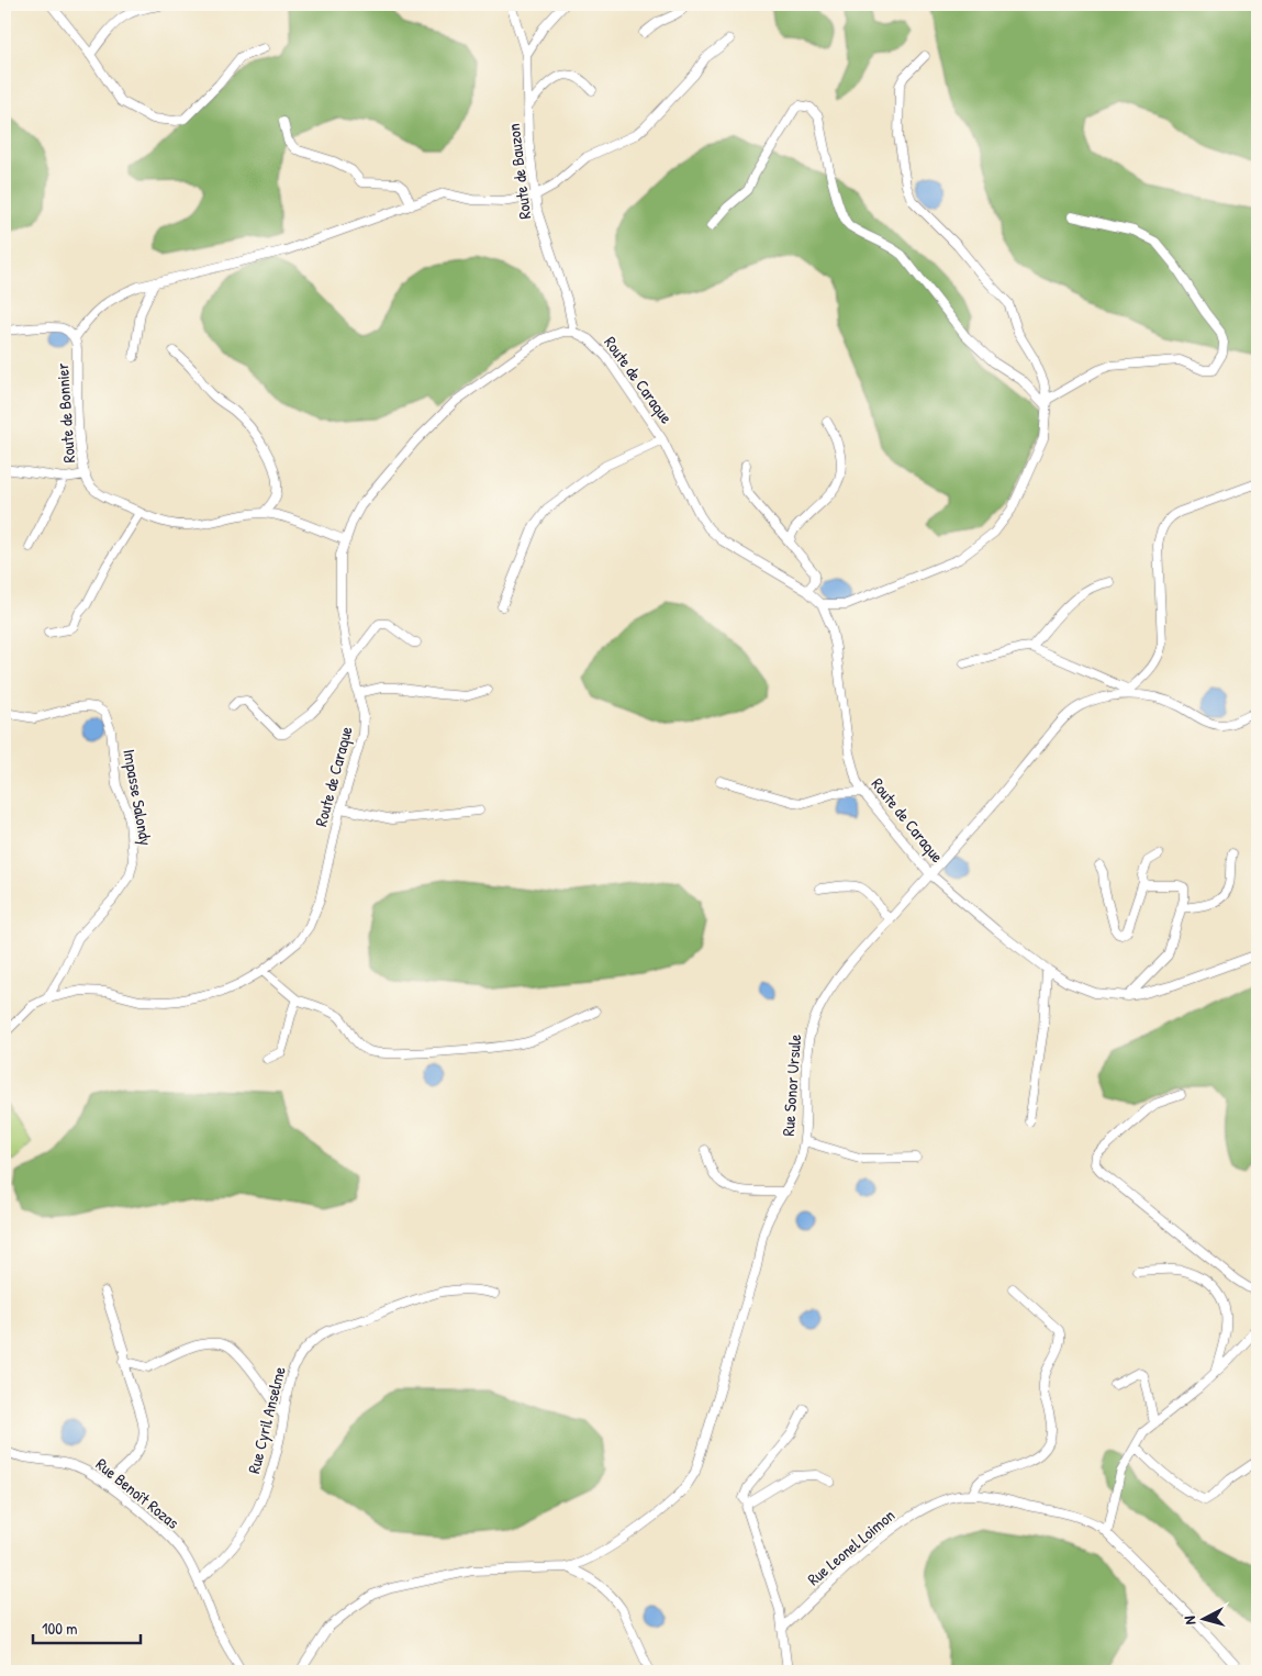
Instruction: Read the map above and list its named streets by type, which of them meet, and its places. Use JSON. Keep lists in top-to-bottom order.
{
  "streets": {
    "street": [
      "Route de Bauzon",
      "Route de Caraque",
      "Route de Bonnier",
      "Impasse Salondy",
      "Rue Sonor Ursule",
      "Rue Cyril Anselme",
      "Rue Benoît Rozas",
      "Rue Leonel Loimon"
    ]
  },
  "crossings": [
    ["Route de Bauzon", "Route de Caraque"],
    ["Route de Caraque", "Route de Bonnier"],
    ["Route de Caraque", "Impasse Salondy"],
    ["Route de Caraque", "Rue Sonor Ursule"],
    ["Rue Cyril Anselme", "Rue Benoît Rozas"]
  ],
  "scale_bar": "100 m",
  "north": "left"
}
